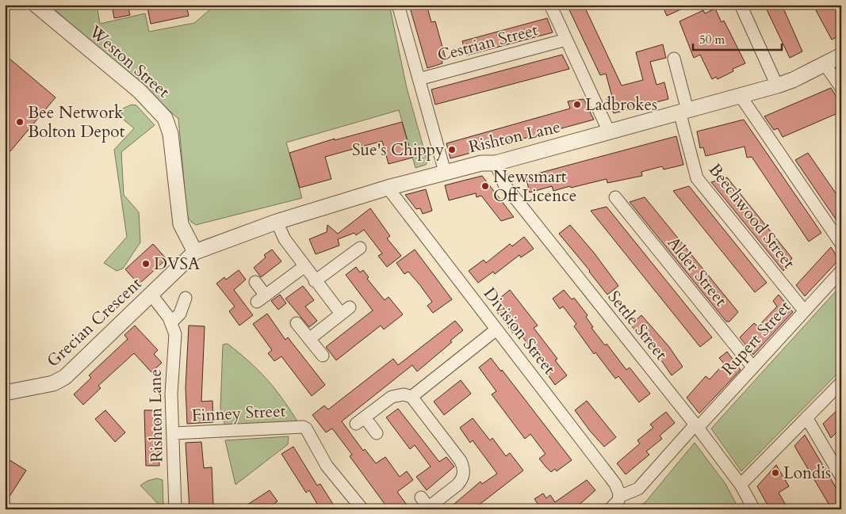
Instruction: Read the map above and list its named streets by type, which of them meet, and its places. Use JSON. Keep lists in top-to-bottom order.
{
  "streets": {
    "street": [
      "Cestrian Street",
      "Weston Street",
      "Rishton Lane",
      "Beechwood Street",
      "Alder Street",
      "Grecian Crescent",
      "Settle Street",
      "Division Street",
      "Rupert Street",
      "Finney Street"
    ]
  },
  "crossings": [
    ["Weston Street", "Rishton Lane"],
    ["Weston Street", "Grecian Crescent"],
    ["Rishton Lane", "Beechwood Street"],
    ["Rishton Lane", "Grecian Crescent"],
    ["Rishton Lane", "Settle Street"],
    ["Rishton Lane", "Division Street"],
    ["Rishton Lane", "Finney Street"],
    ["Beechwood Street", "Rupert Street"],
    ["Alder Street", "Rupert Street"],
    ["Settle Street", "Rupert Street"],
    ["Division Street", "Rupert Street"]
  ],
  "places": [
    "Ladbrokes",
    "Bee Network Bolton Depot",
    "Sue's Chippy",
    "Newsmart Off Licence",
    "DVSA",
    "Londis"
  ],
  "scale_bar": "50 m"
}
